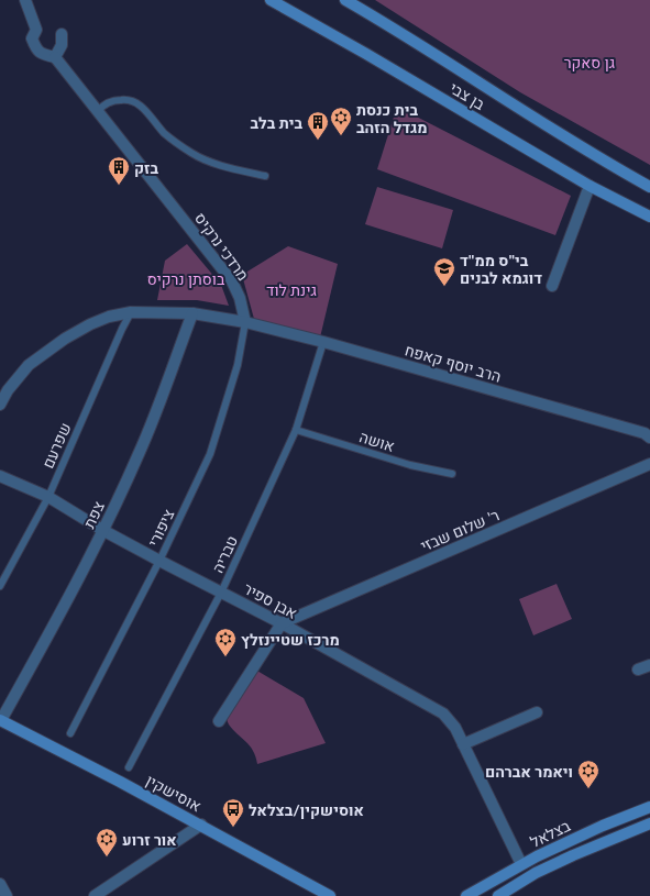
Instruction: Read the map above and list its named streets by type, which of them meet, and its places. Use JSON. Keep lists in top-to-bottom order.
{
  "streets": {
    "main road": ["בן צבי", "אוסישקין", "בצלאל"],
    "street": [
      "מרדכי נרקיס",
      "הרב יוסף קאפח",
      "צפת",
      "ר' שלום שבזי",
      "אבן ספיר"
    ],
    "lane": [
      "אושה",
      "שפרעם",
      "ציפורי",
      "טבריה"
    ]
  },
  "crossings": [
    ["מרדכי נרקיס", "הרב יוסף קאפח"],
    ["מרדכי נרקיס", "ציפורי"],
    ["הרב יוסף קאפח", "ציפורי"],
    ["הרב יוסף קאפח", "טבריה"],
    ["אושה", "טבריה"],
    ["שפרעם", "אבן ספיר"],
    ["צפת", "אבן ספיר"],
    ["צפת", "אוסישקין"],
    ["ציפורי", "אבן ספיר"],
    ["ר' שלום שבזי", "אבן ספיר"],
    ["טבריה", "אבן ספיר"],
    ["אבן ספיר", "בצלאל"]
  ],
  "parks": ["גן סאקר", "בוסתן נרקיס", "גינת לוד"],
  "places": {
    "synagogue": [
      "בית כנסת מגדל הזהב",
      "מרכז שטיינזלץ",
      "ויאמר אברהם",
      "אור זרוע"
    ],
    "building": ["בית בלב", "בזק"],
    "school or university": ["בי\"ס ממ\"ד דוגמא לבנים"],
    "bus stop": ["אוסישקין/בצלאל"]
  }
}
